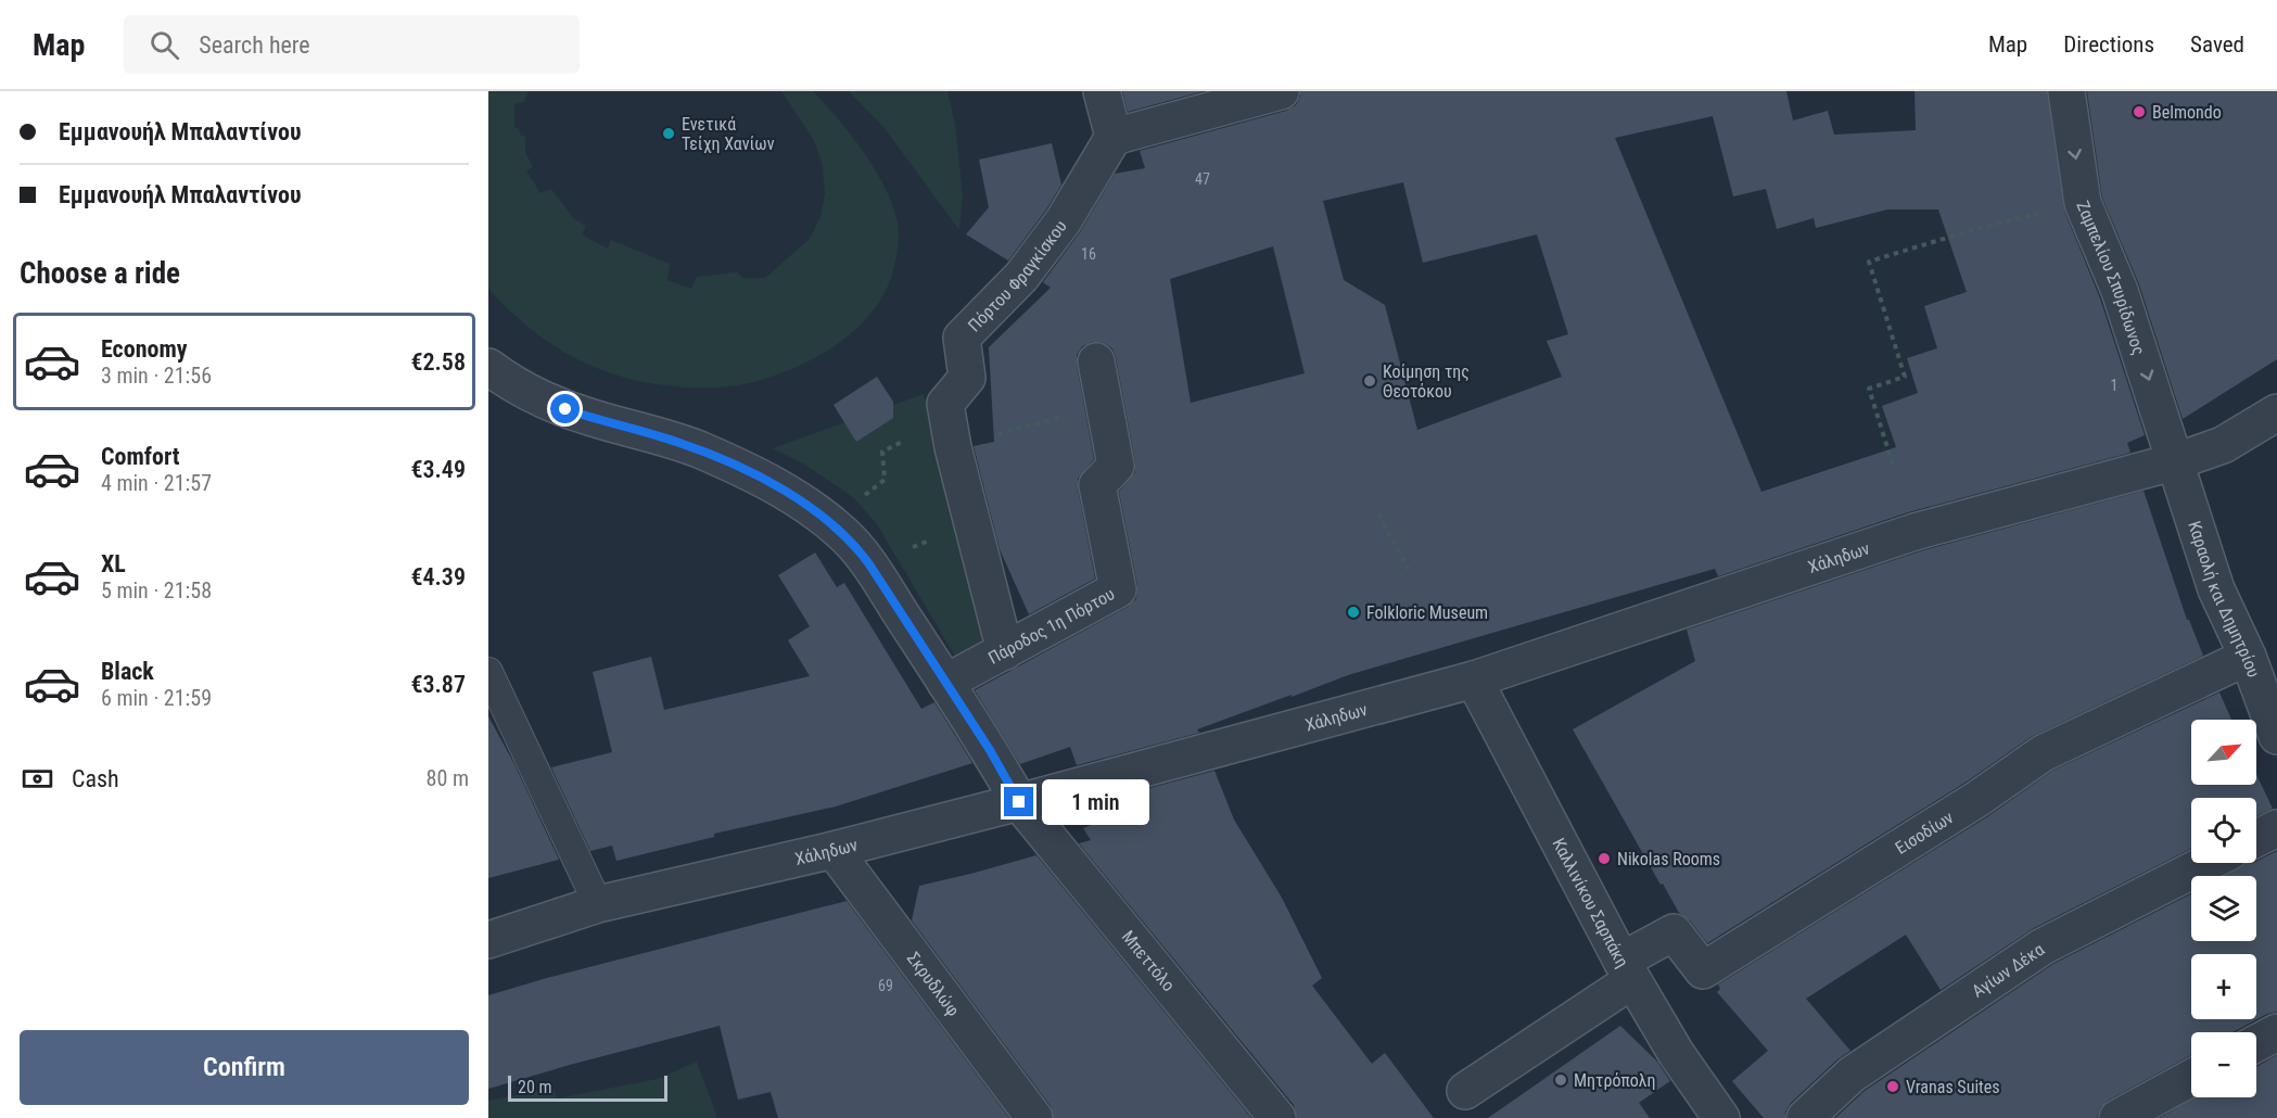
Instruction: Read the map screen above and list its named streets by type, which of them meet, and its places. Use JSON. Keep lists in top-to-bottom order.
{
  "streets": {
    "street": [
      "Πόρτου Φραγκίσκου",
      "Ζαμπελίου Σπυρίδωνος",
      "Χάληδων",
      "Καραολή και Δημητρίου",
      "Πάροδος 1η Πόρτου",
      "Εισοδίων",
      "Καλλινίκου Σαρπάκη",
      "Μπεττόλο",
      "Αγίων Δέκα",
      "Σκρυδλώφ"
    ]
  },
  "crossings": [
    ["Πόρτου Φραγκίσκου", "Πάροδος 1η Πόρτου"],
    ["Ζαμπελίου Σπυρίδωνος", "Χάληδων"],
    ["Ζαμπελίου Σπυρίδωνος", "Καραολή και Δημητρίου"],
    ["Χάληδων", "Καραολή και Δημητρίου"],
    ["Χάληδων", "Καλλινίκου Σαρπάκη"],
    ["Χάληδων", "Μπεττόλο"],
    ["Χάληδων", "Σκρυδλώφ"],
    ["Καραολή και Δημητρίου", "Εισοδίων"],
    ["Πάροδος 1η Πόρτου", "Μπεττόλο"],
    ["Εισοδίων", "Καλλινίκου Σαρπάκη"]
  ],
  "one_way": ["Ζαμπελίου Σπυρίδωνος"],
  "places": [
    "Belmondo",
    "Ενετικά Τείχη Χανίων",
    "Κοίμηση της Θεοτόκου",
    "Folkloric Museum",
    "Nikolas Rooms",
    "Μητρόπολη",
    "Vranas Suites"
  ],
  "house_numbers": [
    "47",
    "16",
    "1",
    "69"
  ],
  "scale_bar": "20 m",
  "north": "top right",
  "page": {
    "header": "Map",
    "search": "Search here",
    "nav": ["Map", "Directions", "Saved"],
    "banner": ["Εμμανουήλ Μπαλαντίνου", "Εμμανουήλ Μπαλαντίνου"],
    "heading": "Choose a ride",
    "list": [
      {
        "name": "Economy",
        "note": "3 min · 21:56",
        "value": "€2.58"
      },
      {
        "name": "Comfort",
        "note": "4 min · 21:57",
        "value": "€3.49"
      },
      {
        "name": "XL",
        "note": "5 min · 21:58",
        "value": "€4.39"
      },
      {
        "name": "Black",
        "note": "6 min · 21:59",
        "value": "€3.87"
      }
    ],
    "map_buttons": ["+", "−"],
    "pay": ["Cash", "80 m"],
    "bubble": "1 min",
    "buttons": "Confirm",
    "scale": "20 m"
  }
}
